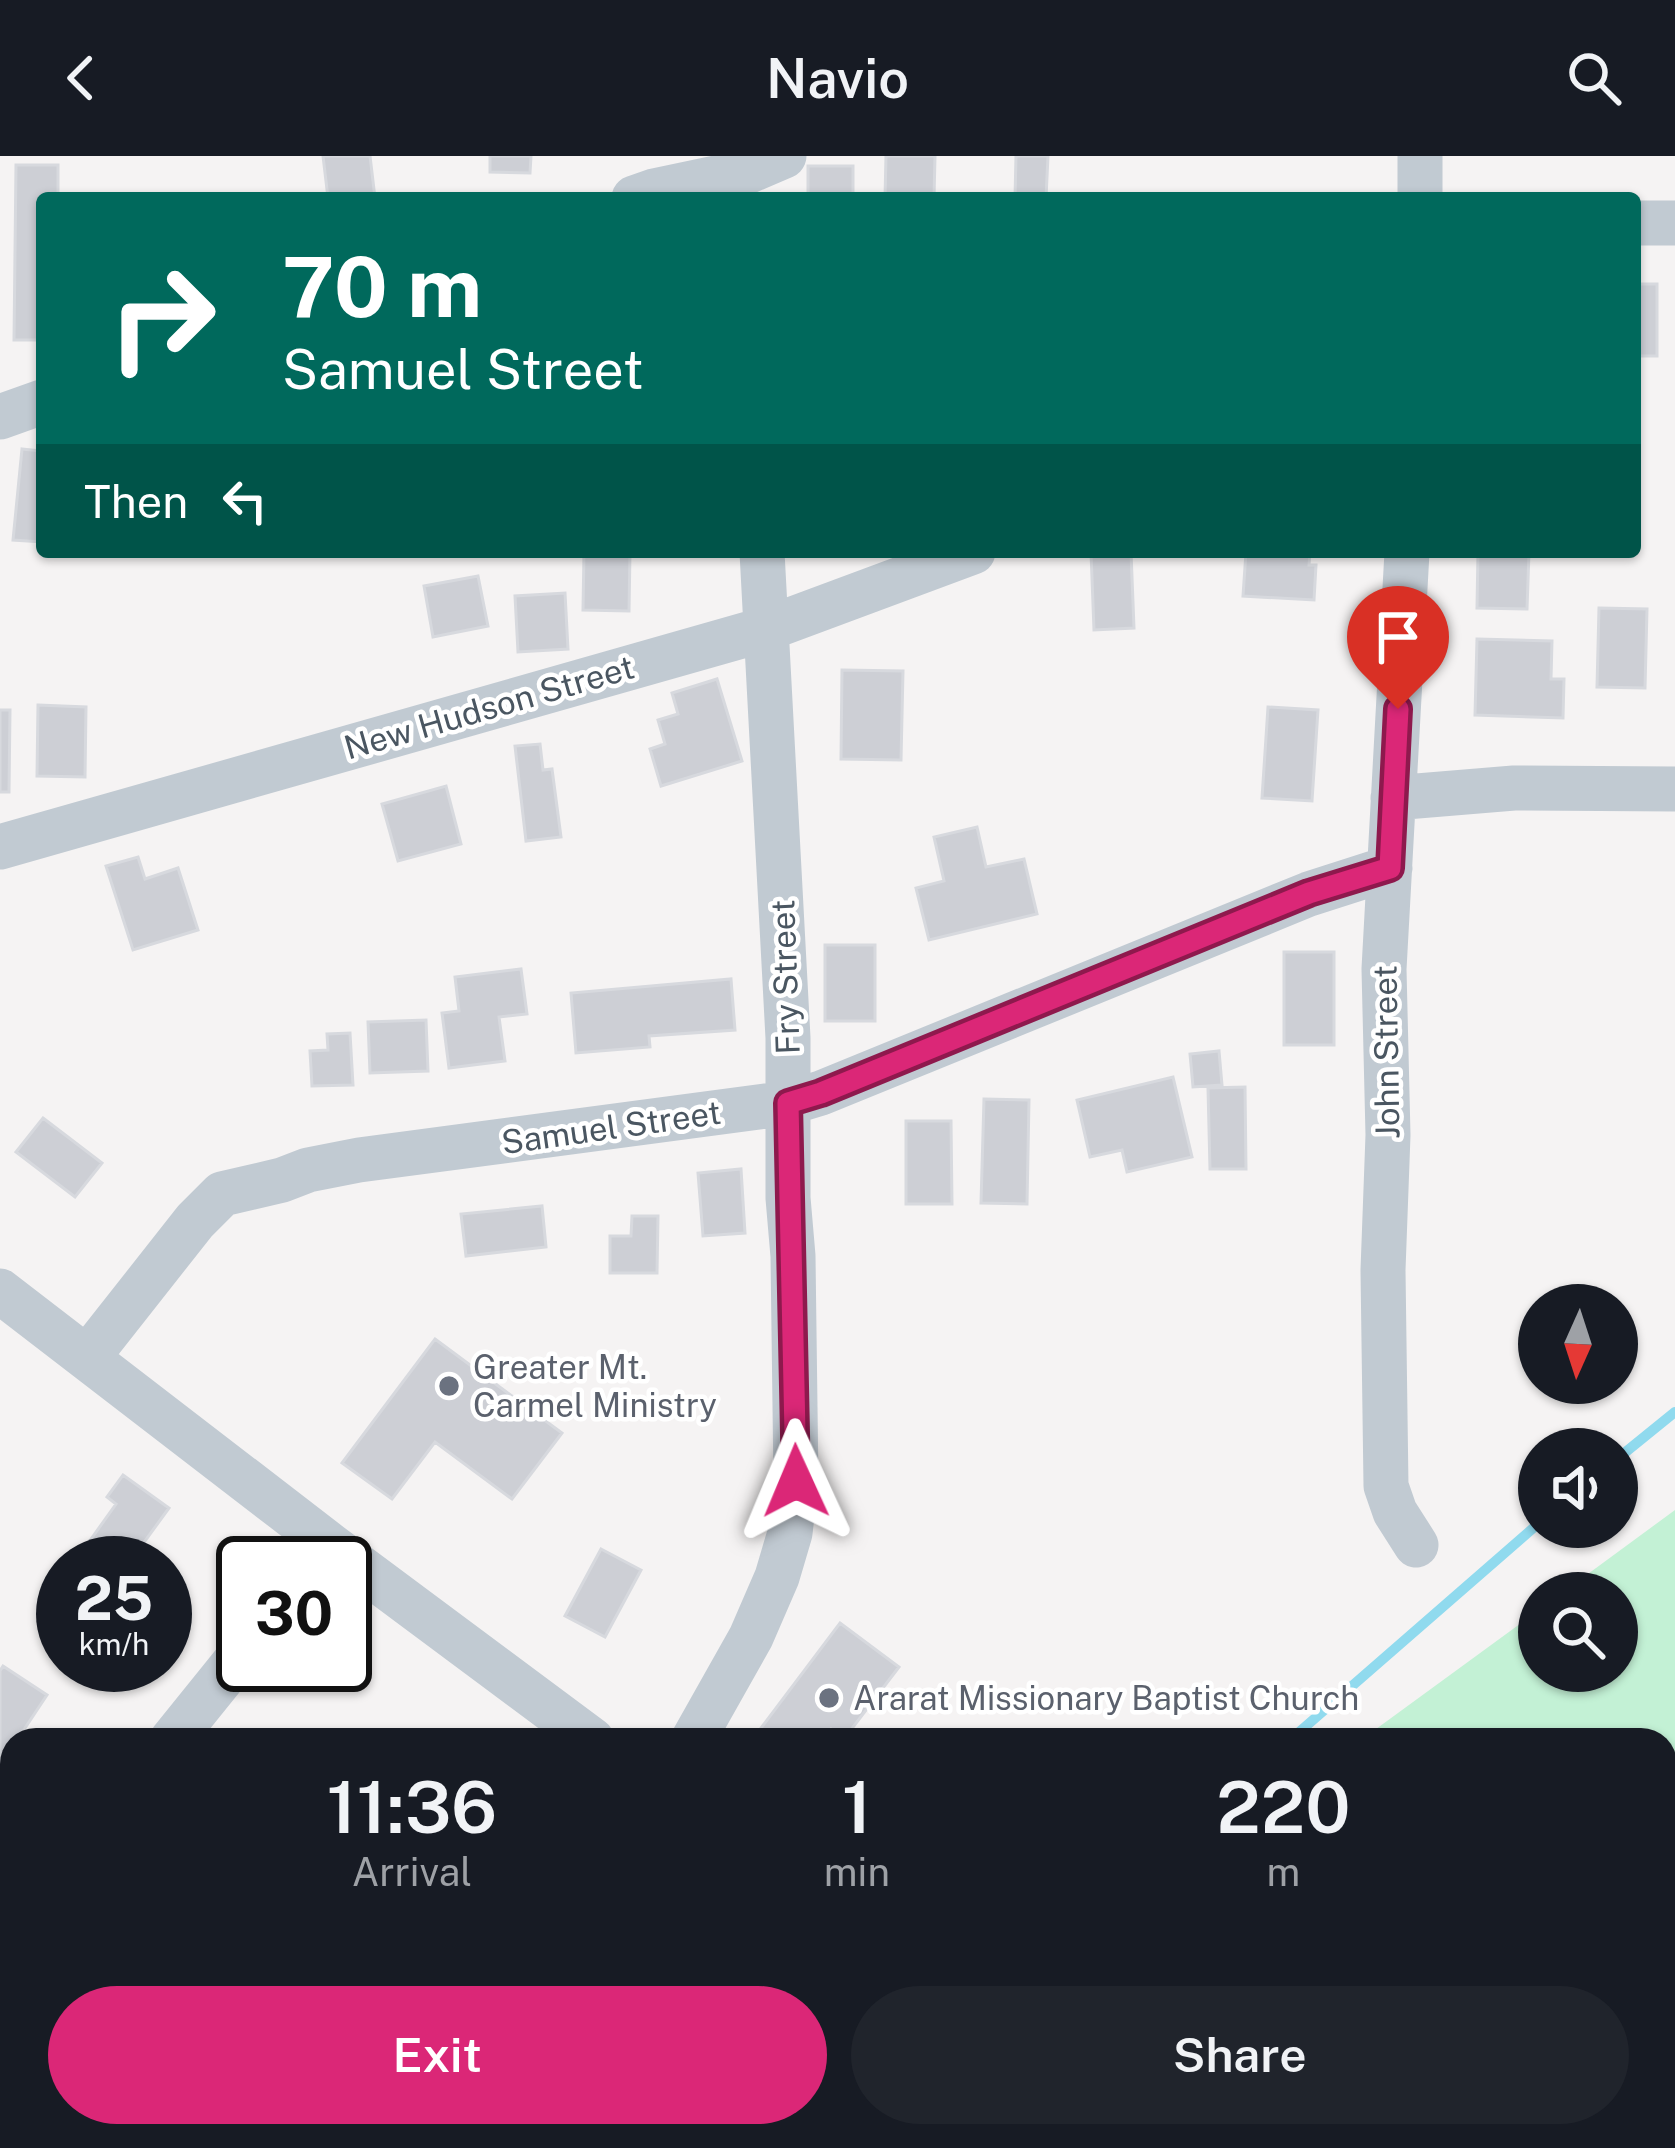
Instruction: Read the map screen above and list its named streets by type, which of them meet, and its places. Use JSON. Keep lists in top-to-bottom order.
{
  "streets": {
    "street": [
      "New Hudson Street",
      "Fry Street",
      "John Street",
      "Samuel Street"
    ]
  },
  "crossings": [
    ["New Hudson Street", "Fry Street"],
    ["Fry Street", "Samuel Street"],
    ["John Street", "Samuel Street"]
  ],
  "places": ["Greater Mt. Carmel Ministry", "Ararat Missionary Baptist Church"],
  "north": "bottom",
  "page": {
    "header": "Navio",
    "turn": ["70 m", "Samuel Street"],
    "then": "Then",
    "speed": "25 km/h",
    "limit": "30",
    "eta": [
      "11:36",
      "Arrival",
      "1",
      "min",
      "220",
      "m"
    ],
    "buttons": ["Exit", "Share"]
  }
}
